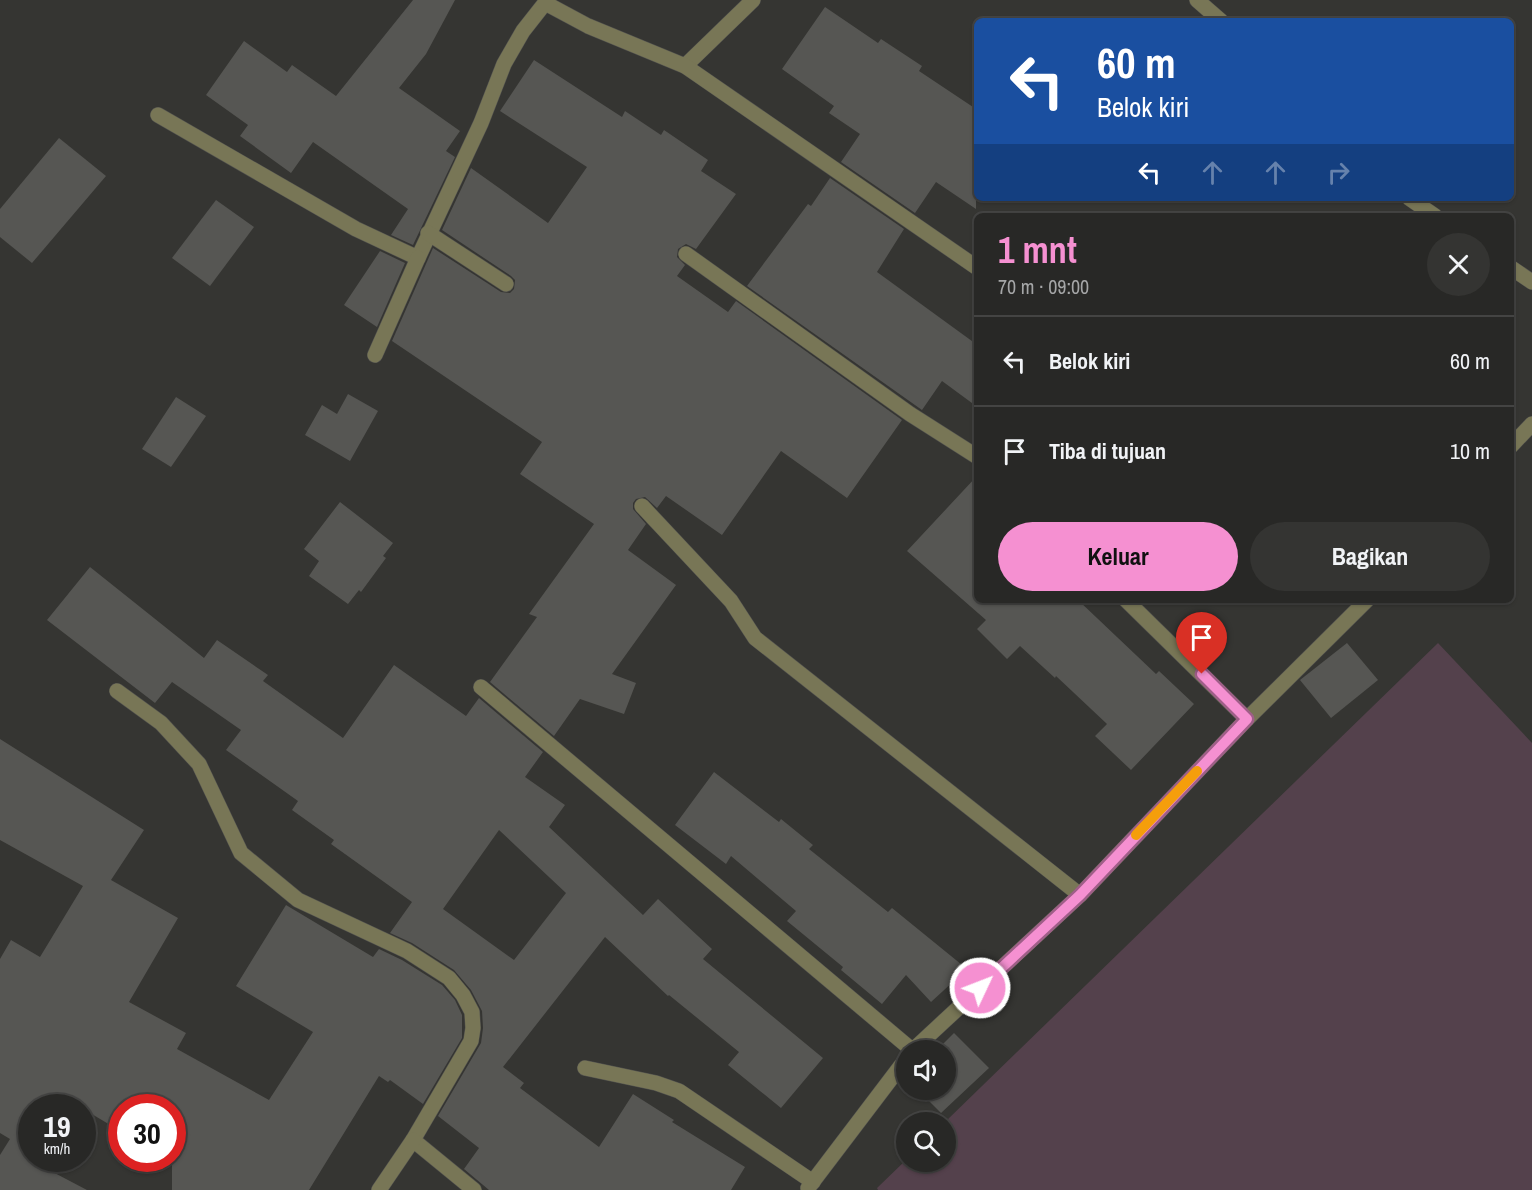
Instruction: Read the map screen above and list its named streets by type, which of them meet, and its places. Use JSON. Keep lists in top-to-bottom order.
{
  "page": {
    "turn": ["60 m", "Belok kiri"],
    "heading": ["1 mnt", "70 m · 09:00"],
    "list": [
      {
        "name": "Belok kiri",
        "value": "60 m"
      },
      {
        "name": "Tiba di tujuan",
        "value": "10 m"
      }
    ],
    "buttons": ["Keluar", "Bagikan"],
    "speed": "19 km/h",
    "limit": "30"
  }
}
